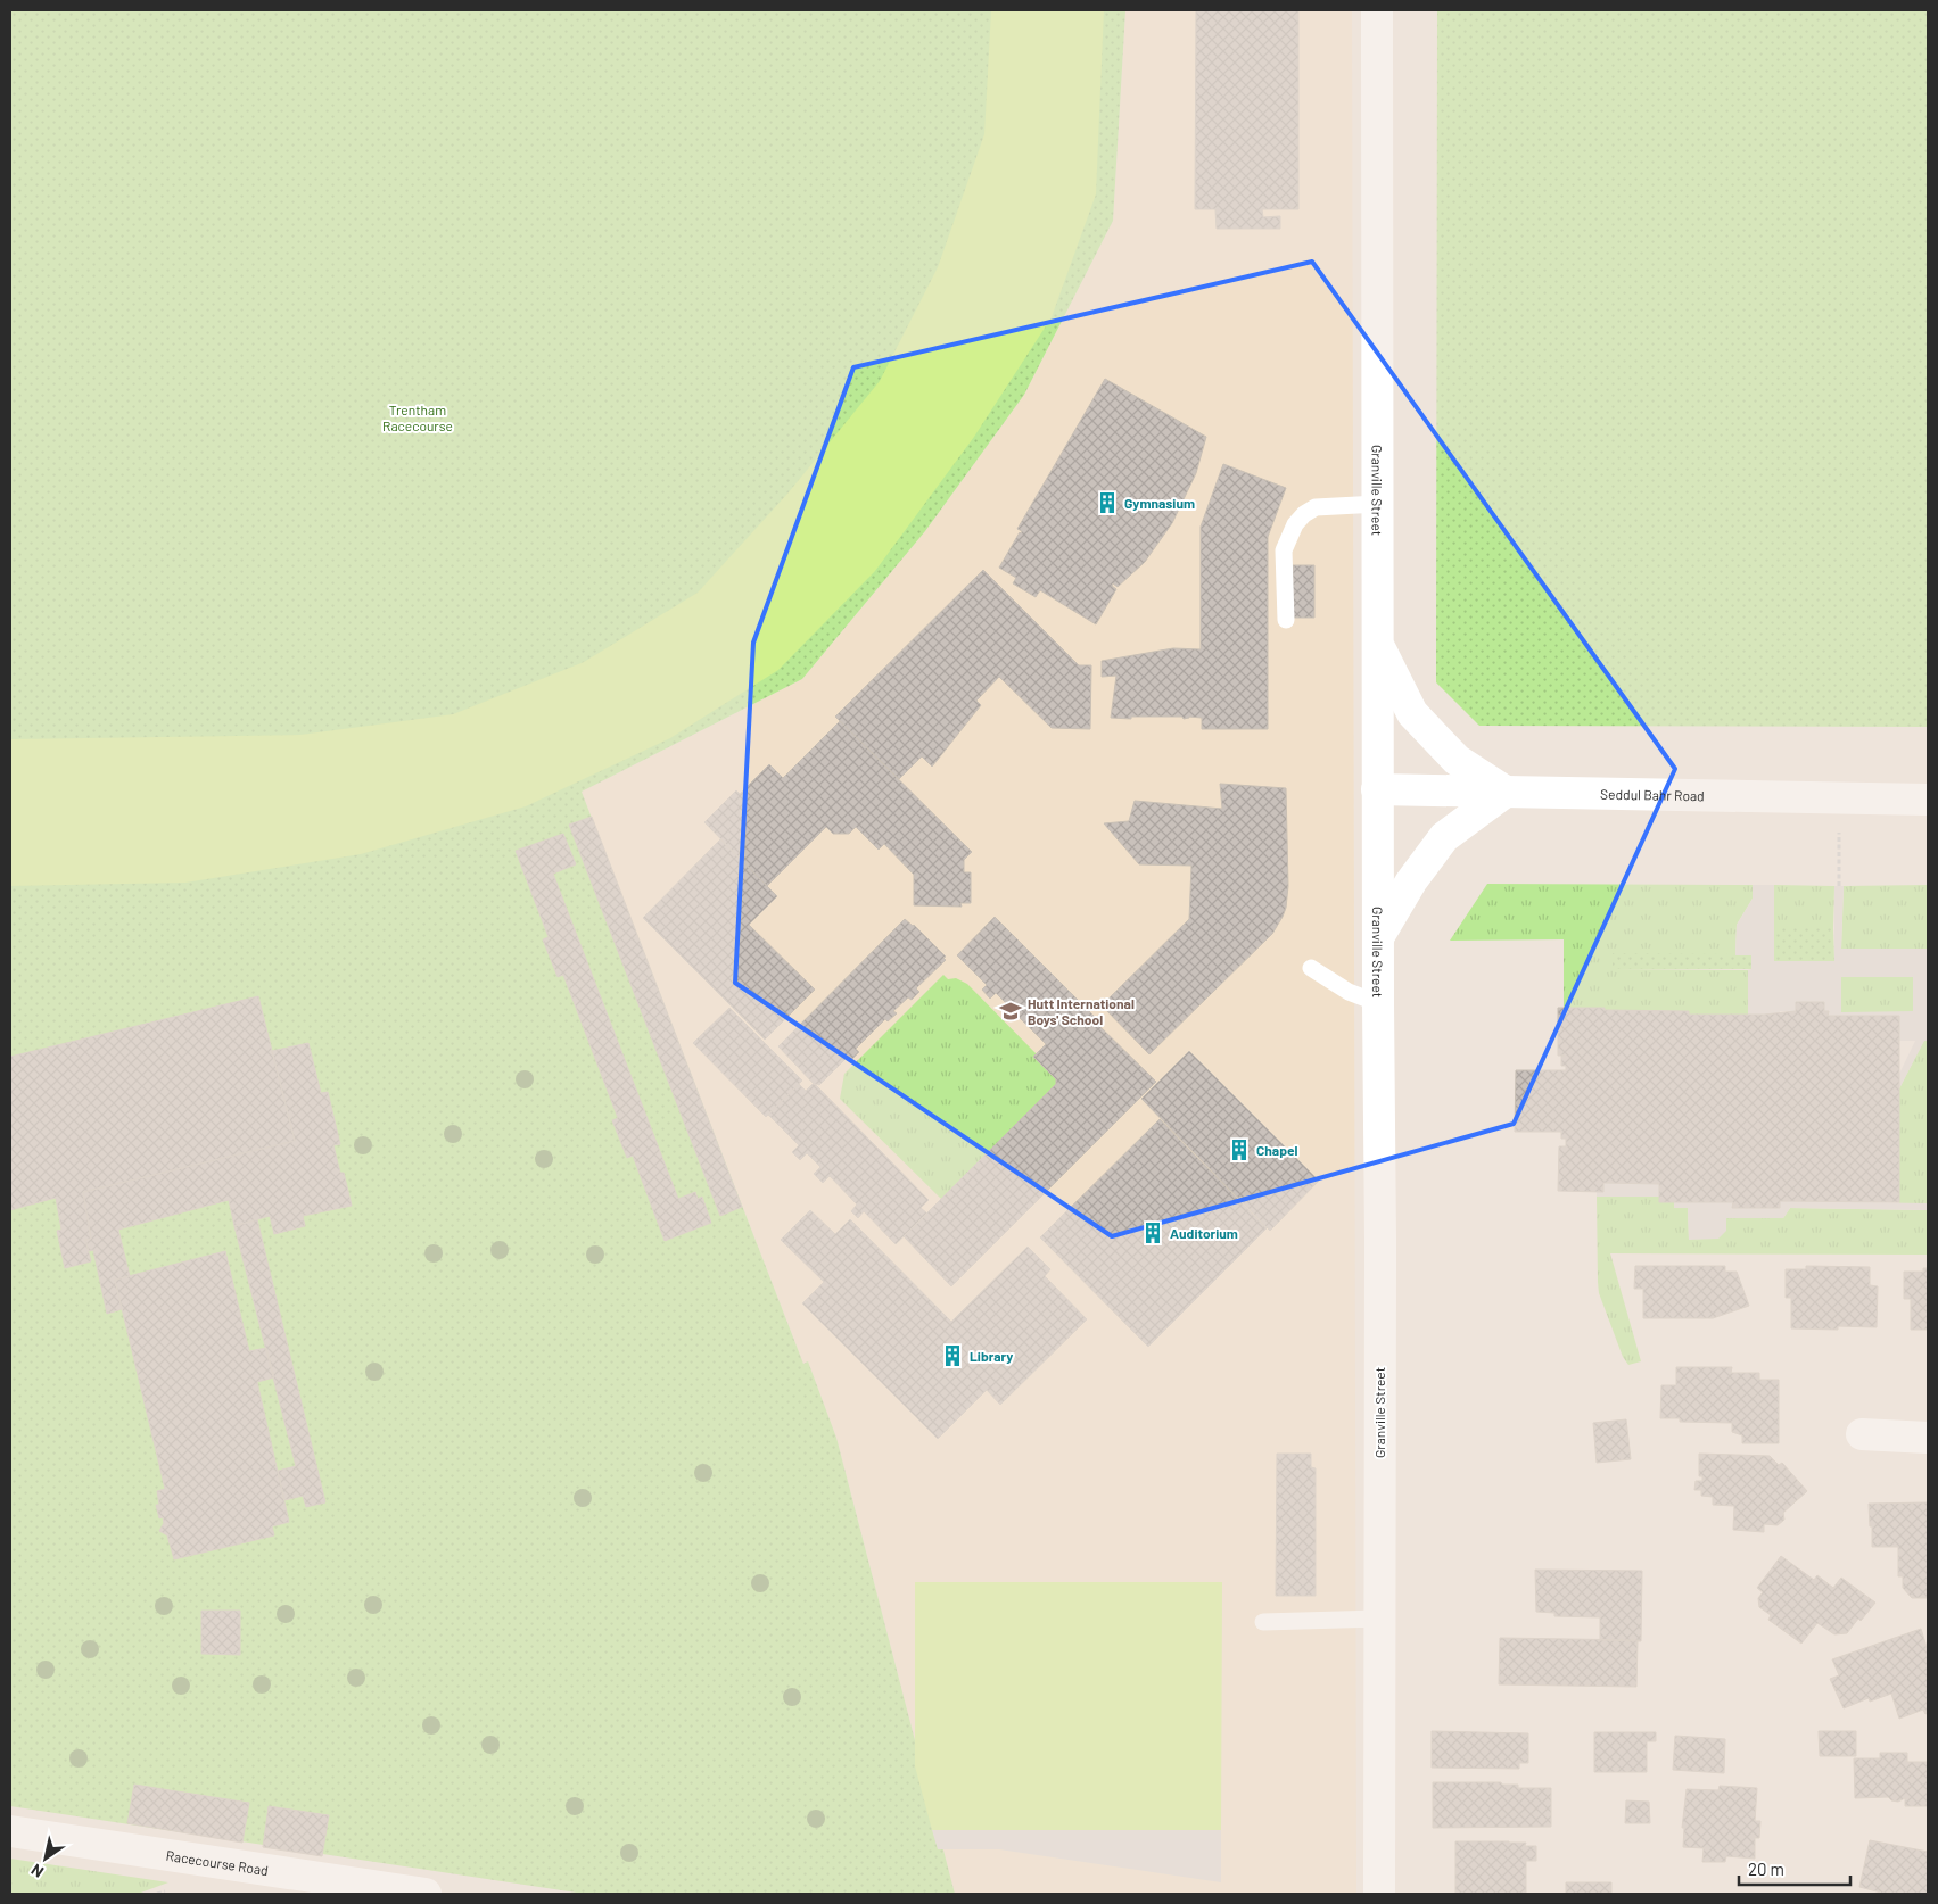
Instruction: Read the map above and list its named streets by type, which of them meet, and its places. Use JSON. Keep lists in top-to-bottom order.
{
  "streets": {
    "street": ["Granville Street", "Seddul Bahr Road", "Racecourse Road"]
  },
  "crossings": [
    ["Granville Street", "Seddul Bahr Road"]
  ],
  "parks": ["Trentham Racecourse"],
  "places": {
    "building": [
      "Gymnasium",
      "Chapel",
      "Auditorium",
      "Library"
    ],
    "school or university": ["Hutt International Boys' School"]
  },
  "scale_bar": "20 m",
  "north": "bottom left"
}
